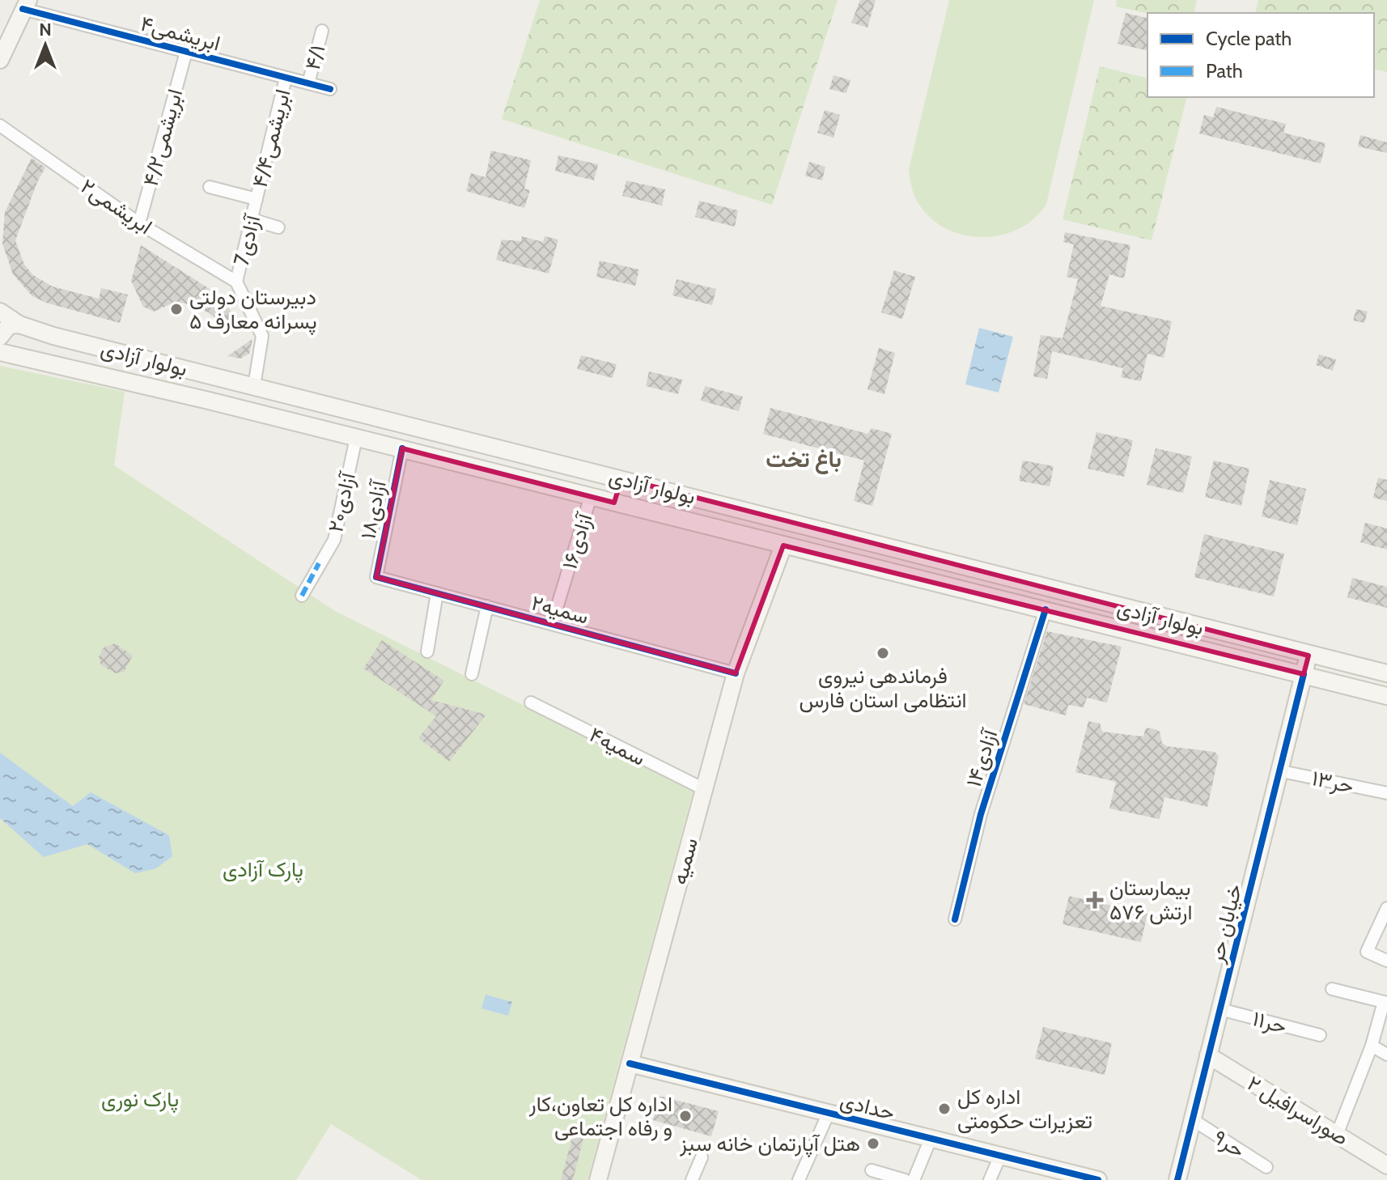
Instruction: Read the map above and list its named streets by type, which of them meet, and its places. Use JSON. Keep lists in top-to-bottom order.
{
  "streets": {
    "main road": [
      "بولوار آزادی",
      "سمیه",
      "خیابان حر",
      "حدادی",
      "صوراسرافیل ۲"
    ],
    "street": [
      "ابریشمی۴",
      "۴/۱",
      "ابریشمی۴/۲",
      "ابریشمی۴/۴",
      "ابریشمی۲",
      "7آزادی",
      "آزادی۲۰",
      "آزادی۱۸",
      "آزادی۱۶",
      "۲سمیه",
      "سمیه۴",
      "آزادی۱۴",
      "حر۱۳",
      "حر۱۱",
      "حر۹"
    ]
  },
  "crossings": [
    ["ابریشمی۴", "۴/۱"],
    ["ابریشمی۴", "ابریشمی۴/۲"],
    ["ابریشمی۴", "ابریشمی۴/۴"],
    ["ابریشمی۴/۲", "ابریشمی۲"],
    ["ابریشمی۴/۴", "7آزادی"],
    ["ابریشمی۲", "7آزادی"],
    ["بولوار آزادی", "آزادی۲۰"],
    ["بولوار آزادی", "آزادی۱۸"],
    ["بولوار آزادی", "آزادی۱۶"],
    ["بولوار آزادی", "آزادی۱۴"],
    ["بولوار آزادی", "سمیه"],
    ["بولوار آزادی", "خیابان حر"],
    ["آزادی۱۸", "۲سمیه"],
    ["آزادی۱۶", "۲سمیه"],
    ["۲سمیه", "سمیه"],
    ["سمیه۴", "سمیه"],
    ["حر۱۳", "خیابان حر"],
    ["سمیه", "حدادی"],
    ["خیابان حر", "حر۱۱"],
    ["خیابان حر", "صوراسرافیل ۲"],
    ["خیابان حر", "حر۹"]
  ],
  "districts": ["باغ تخت"],
  "parks": ["پارک آزادی", "پارک نوری"],
  "places": {
    "other": [
      "دبیرستان دولتی پسرانه معارف ۵",
      "فرماندهی نیروی انتظامی استان فارس",
      "اداره کل تعزیرات حکومتی",
      "اداره کل تعاون،کار و رفاه اجتماعی",
      "هتل آپارتمان خانه سبز"
    ],
    "health": ["بیمارستان ۵۷۶ ارتش"]
  },
  "legend": ["Cycle path", "Path"],
  "north": "top"
}
